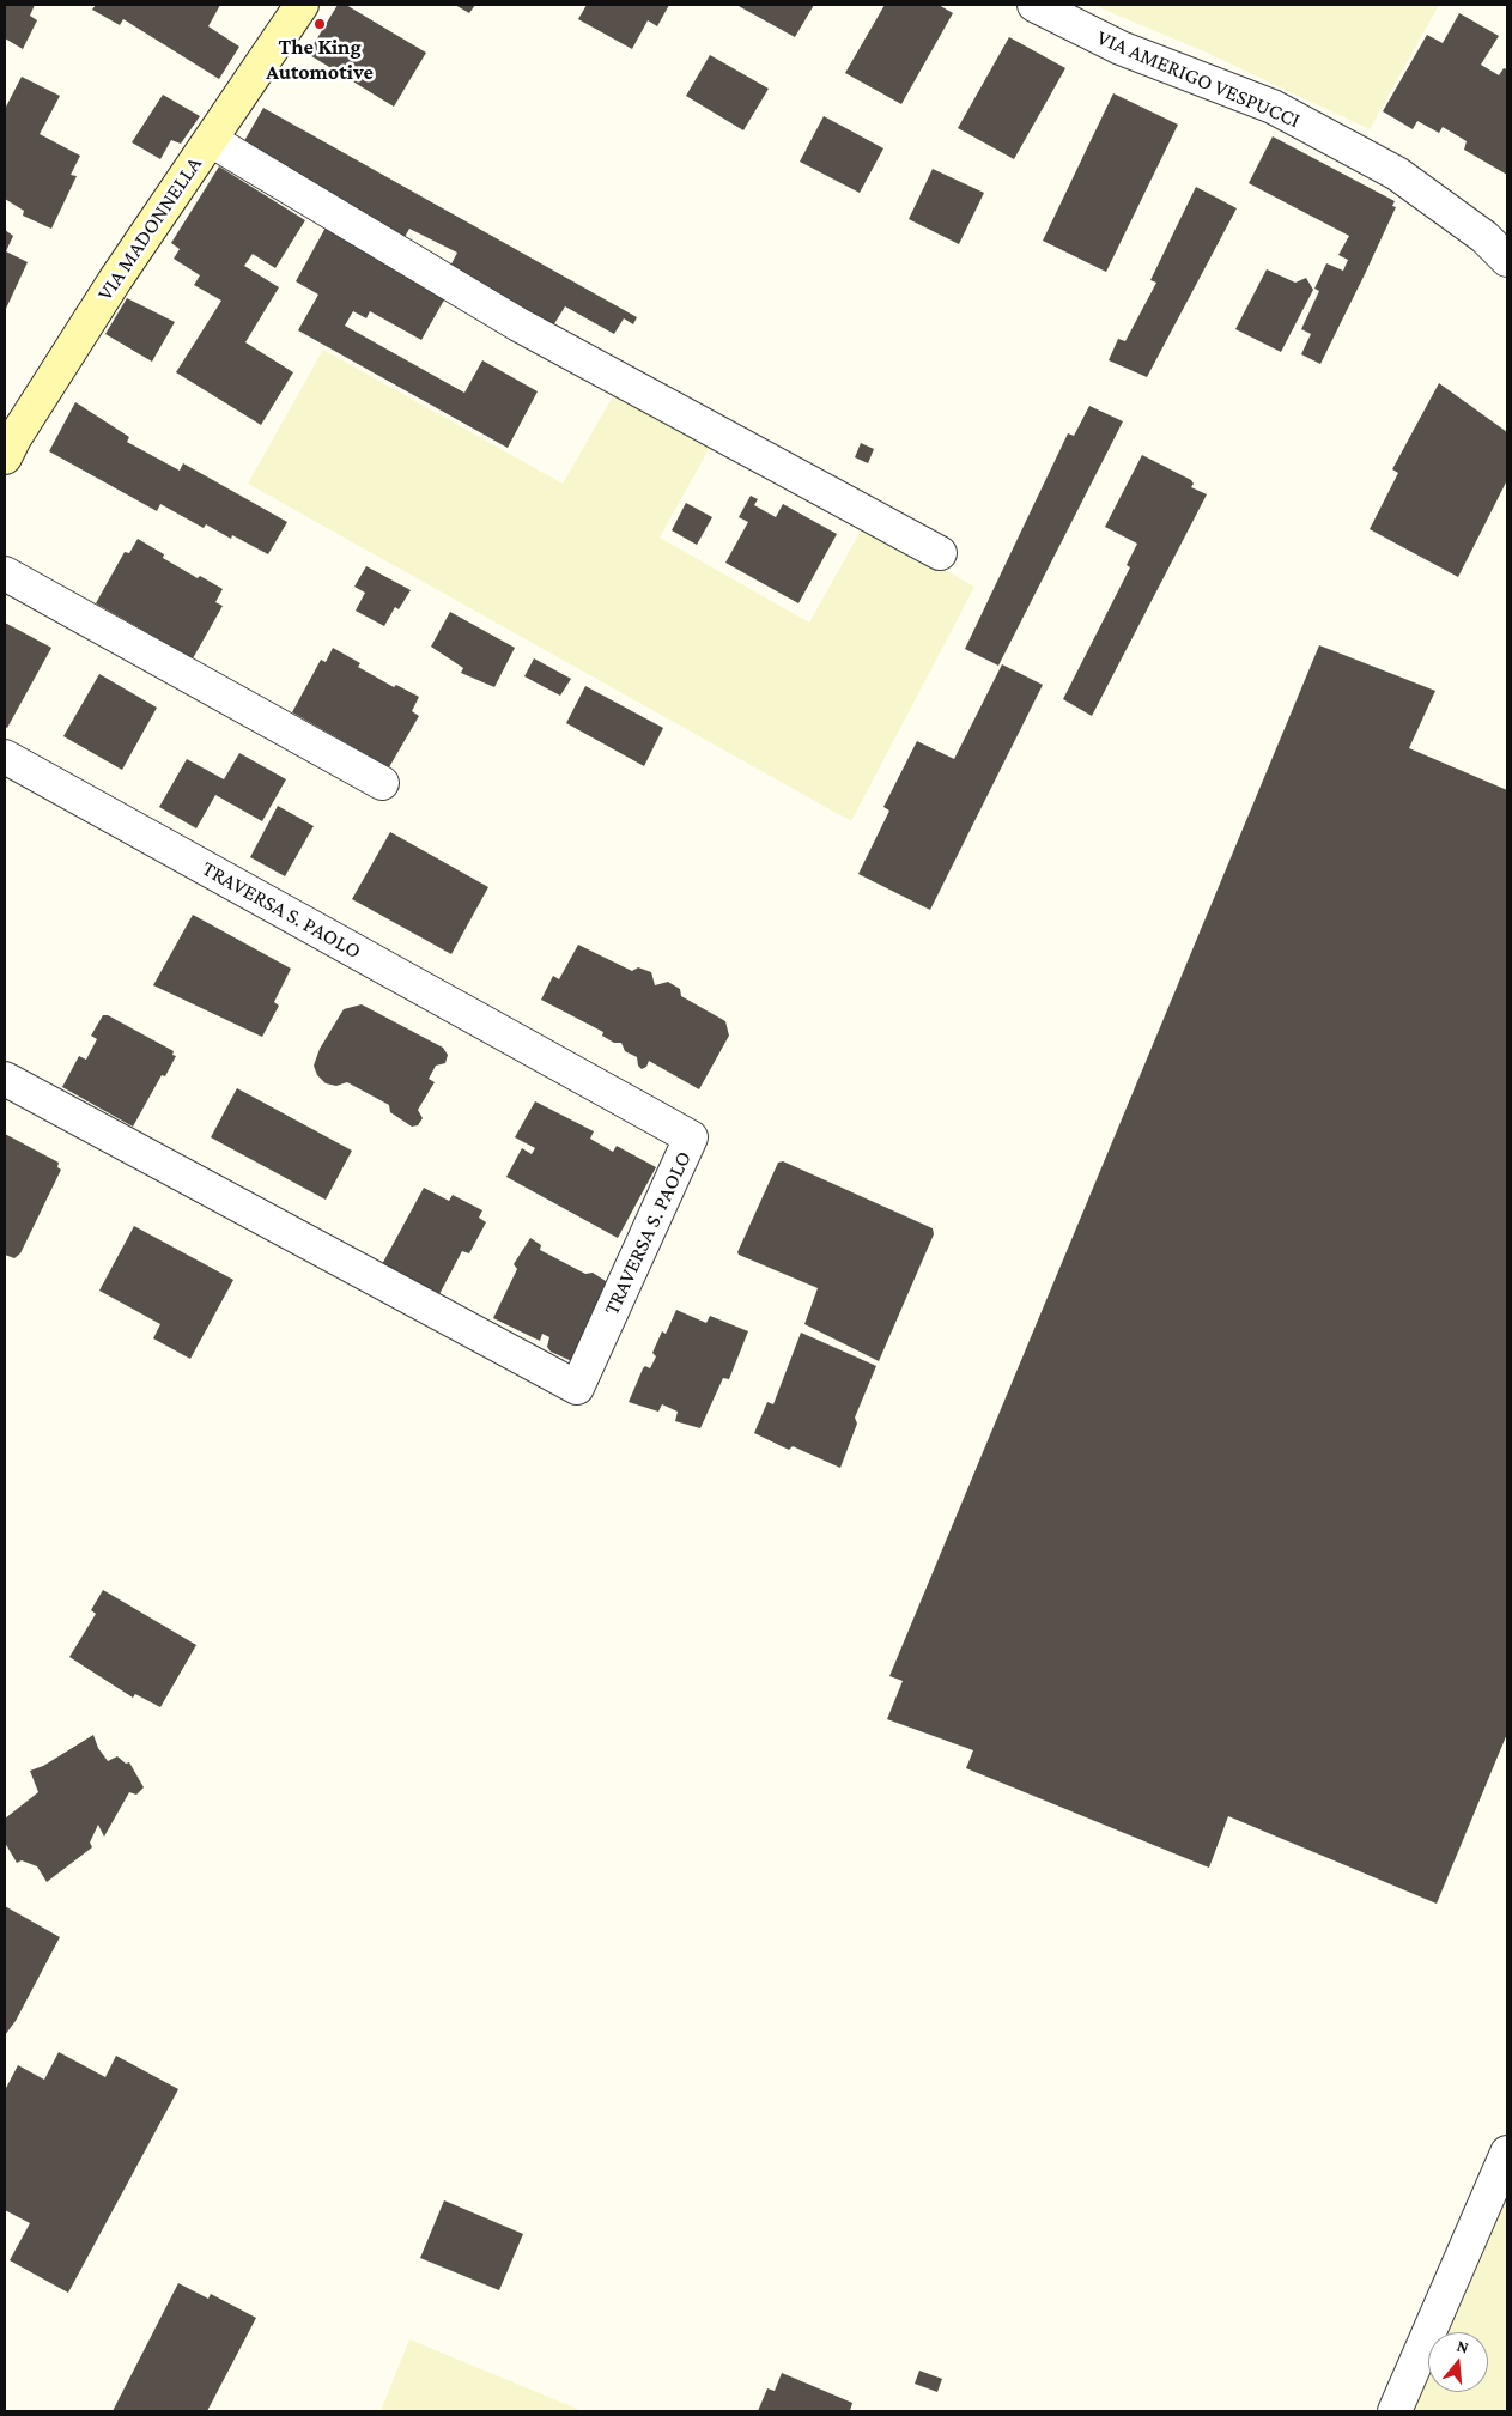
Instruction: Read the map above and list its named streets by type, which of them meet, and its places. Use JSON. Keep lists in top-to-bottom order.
{
  "streets": {
    "street": ["VIA AMERIGO VESPUCCI", "VIA MADONNELLA", "TRAVERSA S. PAOLO"]
  },
  "places": ["The King Automotive"],
  "north": "top"
}
